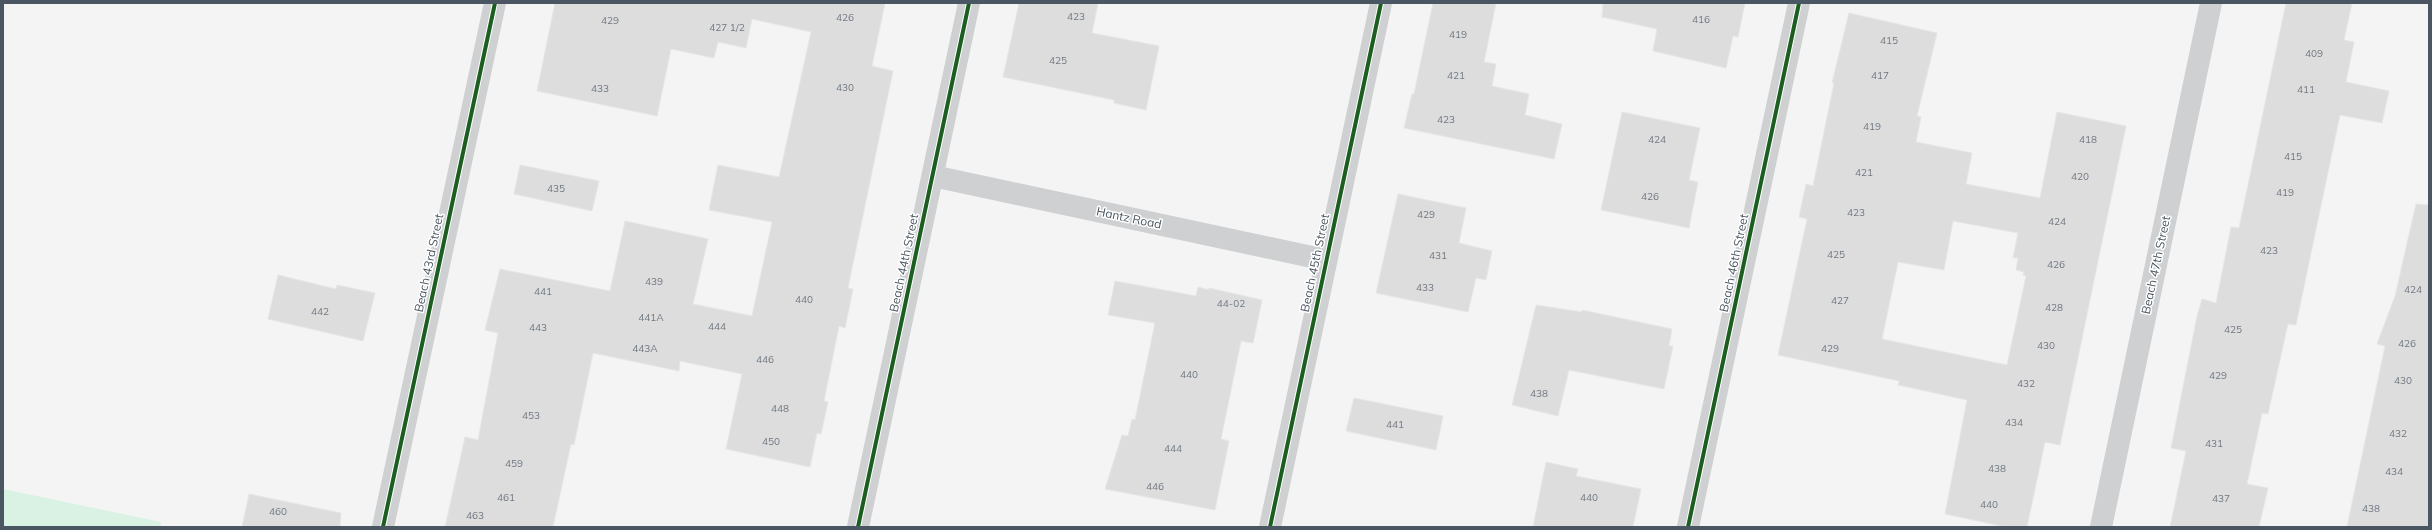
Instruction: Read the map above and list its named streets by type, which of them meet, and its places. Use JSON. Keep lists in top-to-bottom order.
{
  "streets": {
    "street": [
      "Hantz Road",
      "Beach 43rd Street",
      "Beach 44th Street",
      "Beach 45th Street",
      "Beach 46th Street",
      "Beach 47th Street"
    ]
  },
  "crossings": [
    ["Hantz Road", "Beach 44th Street"],
    ["Hantz Road", "Beach 45th Street"]
  ],
  "house_numbers": [
    "423",
    "426",
    "416",
    "429",
    "427 1/2",
    "419",
    "415",
    "409",
    "425",
    "421",
    "417",
    "430",
    "433",
    "411",
    "423",
    "419",
    "424",
    "418",
    "415",
    "421",
    "420",
    "435",
    "419",
    "426",
    "423",
    "429",
    "424",
    "423",
    "425",
    "431",
    "426",
    "439",
    "433",
    "424",
    "441",
    "440",
    "427",
    "44-02",
    "428",
    "442",
    "441A",
    "444",
    "443",
    "425",
    "426",
    "430",
    "443A",
    "429",
    "446",
    "440",
    "429",
    "430",
    "432",
    "438",
    "448",
    "453",
    "434",
    "441",
    "432",
    "450",
    "431",
    "444",
    "459",
    "438",
    "434",
    "446",
    "461",
    "440",
    "437",
    "440",
    "438",
    "460",
    "463"
  ]
}
